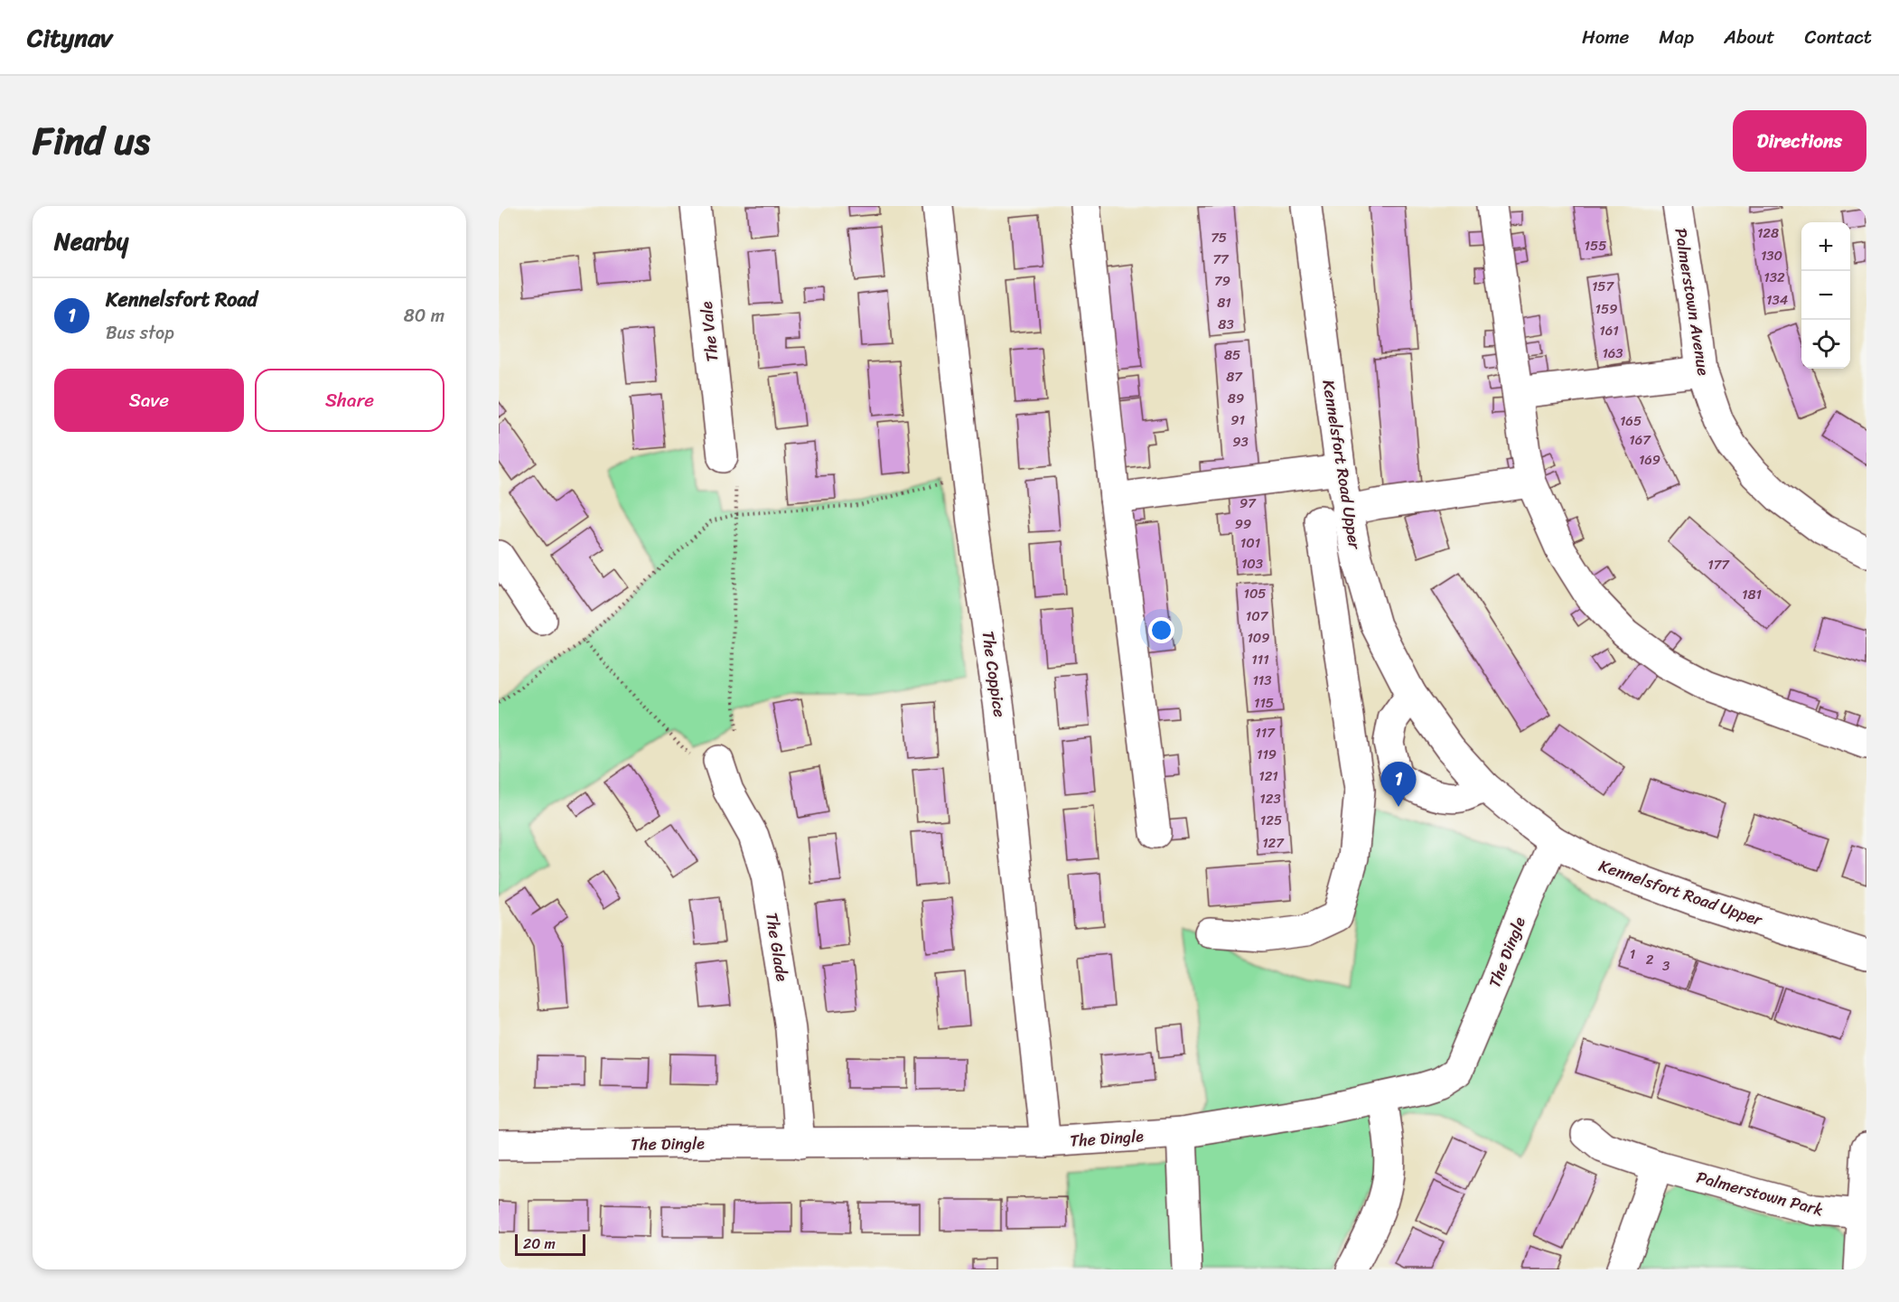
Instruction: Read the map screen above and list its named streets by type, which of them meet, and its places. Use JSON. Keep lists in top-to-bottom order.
{
  "streets": {
    "street": [
      "Palmerstown Avenue",
      "The Vale",
      "Kennelsfort Road Upper",
      "The Coppice",
      "The Glade",
      "The Dingle",
      "Palmerstown Park"
    ]
  },
  "crossings": [
    ["Kennelsfort Road Upper", "The Dingle"],
    ["The Coppice", "The Dingle"],
    ["The Glade", "The Dingle"]
  ],
  "house_numbers": [
    "128",
    "75",
    "155",
    "130",
    "77",
    "132",
    "79",
    "157",
    "134",
    "81",
    "159",
    "83",
    "161",
    "163",
    "85",
    "87",
    "89",
    "91",
    "165",
    "167",
    "93",
    "169",
    "97",
    "99",
    "101",
    "103",
    "177",
    "105",
    "181",
    "107",
    "109",
    "111",
    "113",
    "115",
    "117",
    "119",
    "121",
    "123",
    "125",
    "127",
    "1",
    "2",
    "3"
  ],
  "scale_bar": "20 m",
  "page": {
    "header": "Citynav",
    "nav": [
      "Home",
      "Map",
      "About",
      "Contact"
    ],
    "title": "Find us",
    "buttons": [
      "Directions",
      ["Save", "Share"]
    ],
    "heading": "Nearby",
    "map_buttons": ["+", "−"],
    "list": [
      {
        "mark": "1",
        "name": "Kennelsfort Road",
        "note": "Bus stop",
        "value": "80 m"
      }
    ],
    "pins": "1",
    "scale": "20 m"
  }
}
